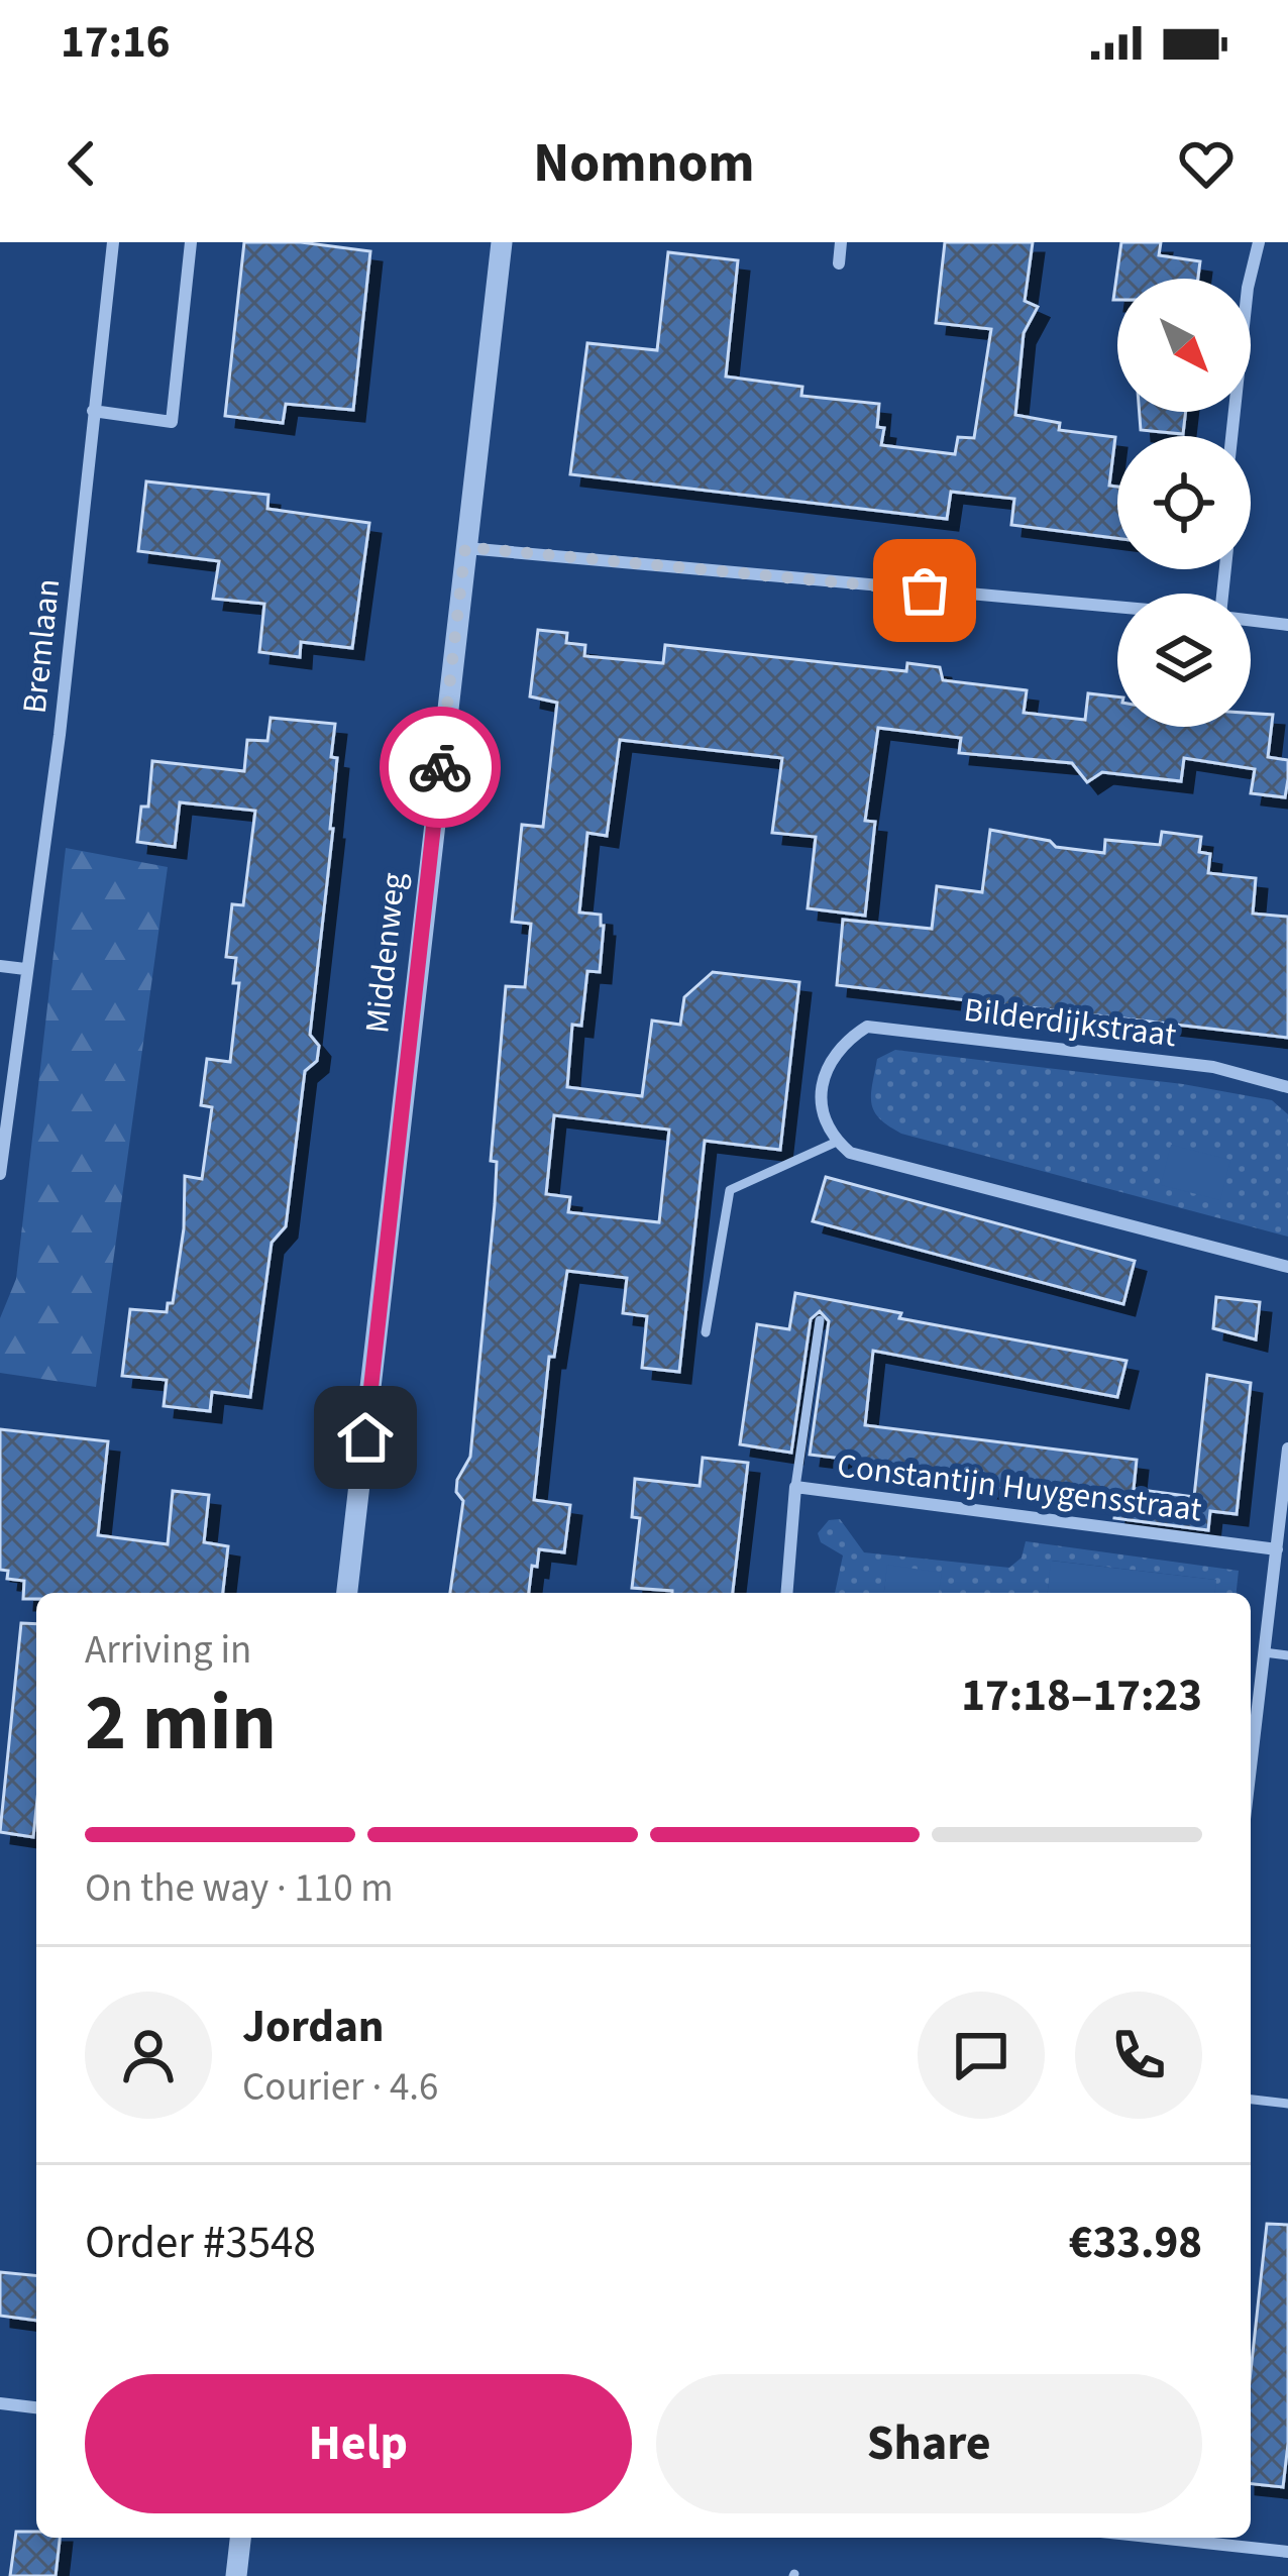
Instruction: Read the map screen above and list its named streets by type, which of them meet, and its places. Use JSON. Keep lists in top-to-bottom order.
{
  "streets": {
    "street": [
      "Bremlaan",
      "Middenweg",
      "Bilderdijkstraat",
      "Constantijn Huygensstraat"
    ]
  },
  "north": "bottom right",
  "page": {
    "status": "17:16",
    "header": "Nomnom",
    "heading": ["2 min", "Arriving in", "17:18–17:23"],
    "panel": [
      "Jordan",
      "Courier · 4.6",
      "Order #3548",
      "€33.98"
    ],
    "bar": "On the way · 110 m",
    "buttons": ["Help", "Share"]
  }
}
